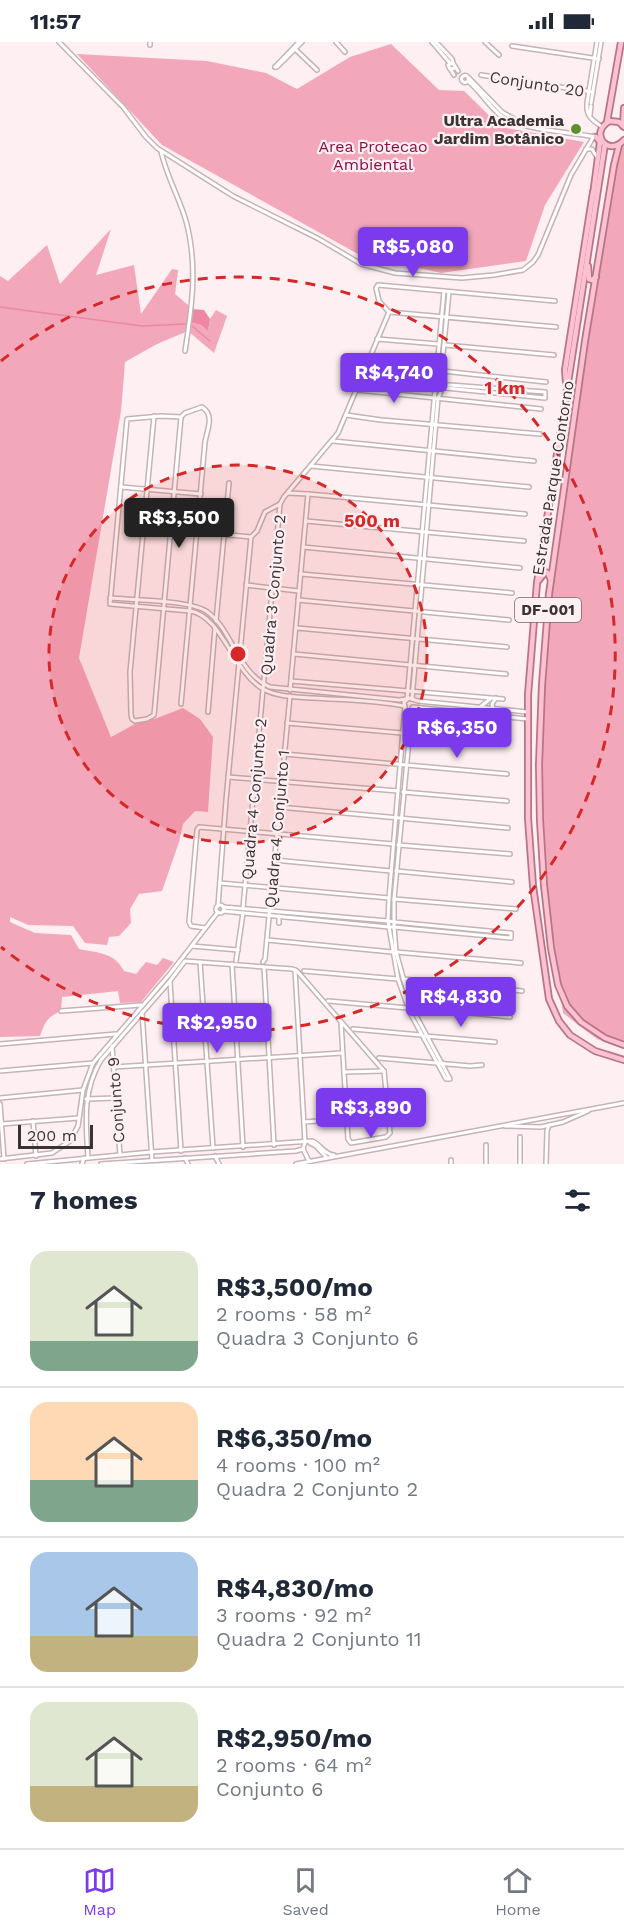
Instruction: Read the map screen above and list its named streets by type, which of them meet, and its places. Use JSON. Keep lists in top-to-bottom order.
{
  "streets": {
    "main road": ["Estrada Parque Contorno", "DF-001"],
    "street": [
      "Conjunto 20",
      "Quadra 3 Conjunto 2",
      "Quadra 4 Conjunto 2",
      "Quadra 4 Conjunto 1",
      "Conjunto 9"
    ]
  },
  "crossings": [
    ["Quadra 3 Conjunto 2", "Quadra 4 Conjunto 2"]
  ],
  "parks": ["Area Protecao Ambiental"],
  "places": ["Ultra Academia Jardim Botânico"],
  "scale_bar": "200 m",
  "page": {
    "status": "11:57",
    "price": [
      "R$5,080",
      "R$4,740",
      "R$3,500",
      "R$6,350",
      "R$4,830",
      "R$2,950",
      "R$3,890"
    ],
    "scale": "200 m",
    "heading": "7 homes",
    "list": [
      {
        "name": "R$3,500/mo",
        "note": "2 rooms · 58 m² · Quadra 3 Conjunto 6"
      },
      {
        "name": "R$6,350/mo",
        "note": "4 rooms · 100 m² · Quadra 2 Conjunto 2"
      },
      {
        "name": "R$4,830/mo",
        "note": "3 rooms · 92 m² · Quadra 2 Conjunto 11"
      },
      {
        "name": "R$2,950/mo",
        "note": "2 rooms · 64 m² · Conjunto 6"
      }
    ],
    "tabs": ["Map", "Saved", "Home"]
  },
  "rings": ["1 km", "500 m"]
}
